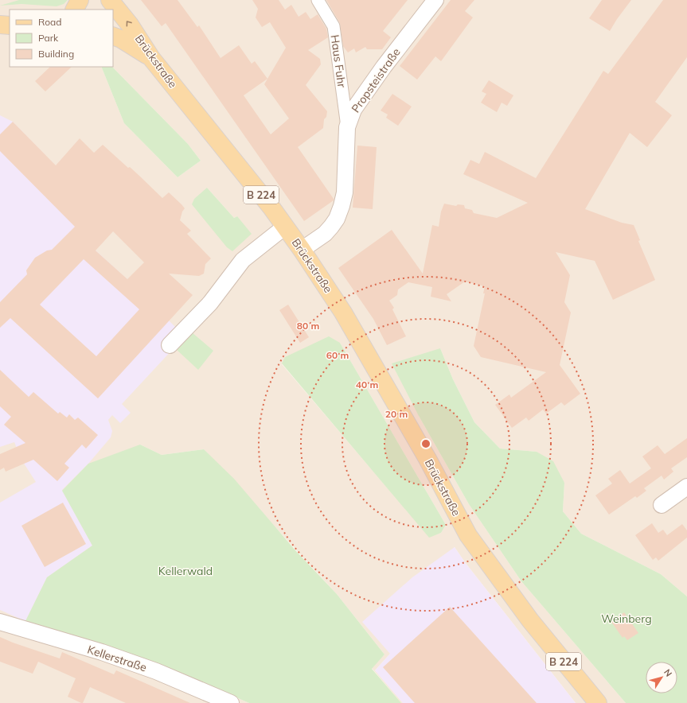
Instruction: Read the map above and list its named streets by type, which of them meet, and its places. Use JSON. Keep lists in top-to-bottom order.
{
  "streets": {
    "main road": ["Brückstraße", "B 224"],
    "street": ["Haus Fuhr", "Propsteistraße", "Kellerstraße"]
  },
  "crossings": [
    ["Brückstraße", "Propsteistraße"],
    ["Brückstraße", "B 224"],
    ["Haus Fuhr", "Propsteistraße"]
  ],
  "parks": ["Kellerwald", "Weinberg"],
  "legend": ["Road", "Park", "Building"],
  "north": "top right",
  "rings": [
    "80 m",
    "60 m",
    "40 m",
    "20 m"
  ]
}
